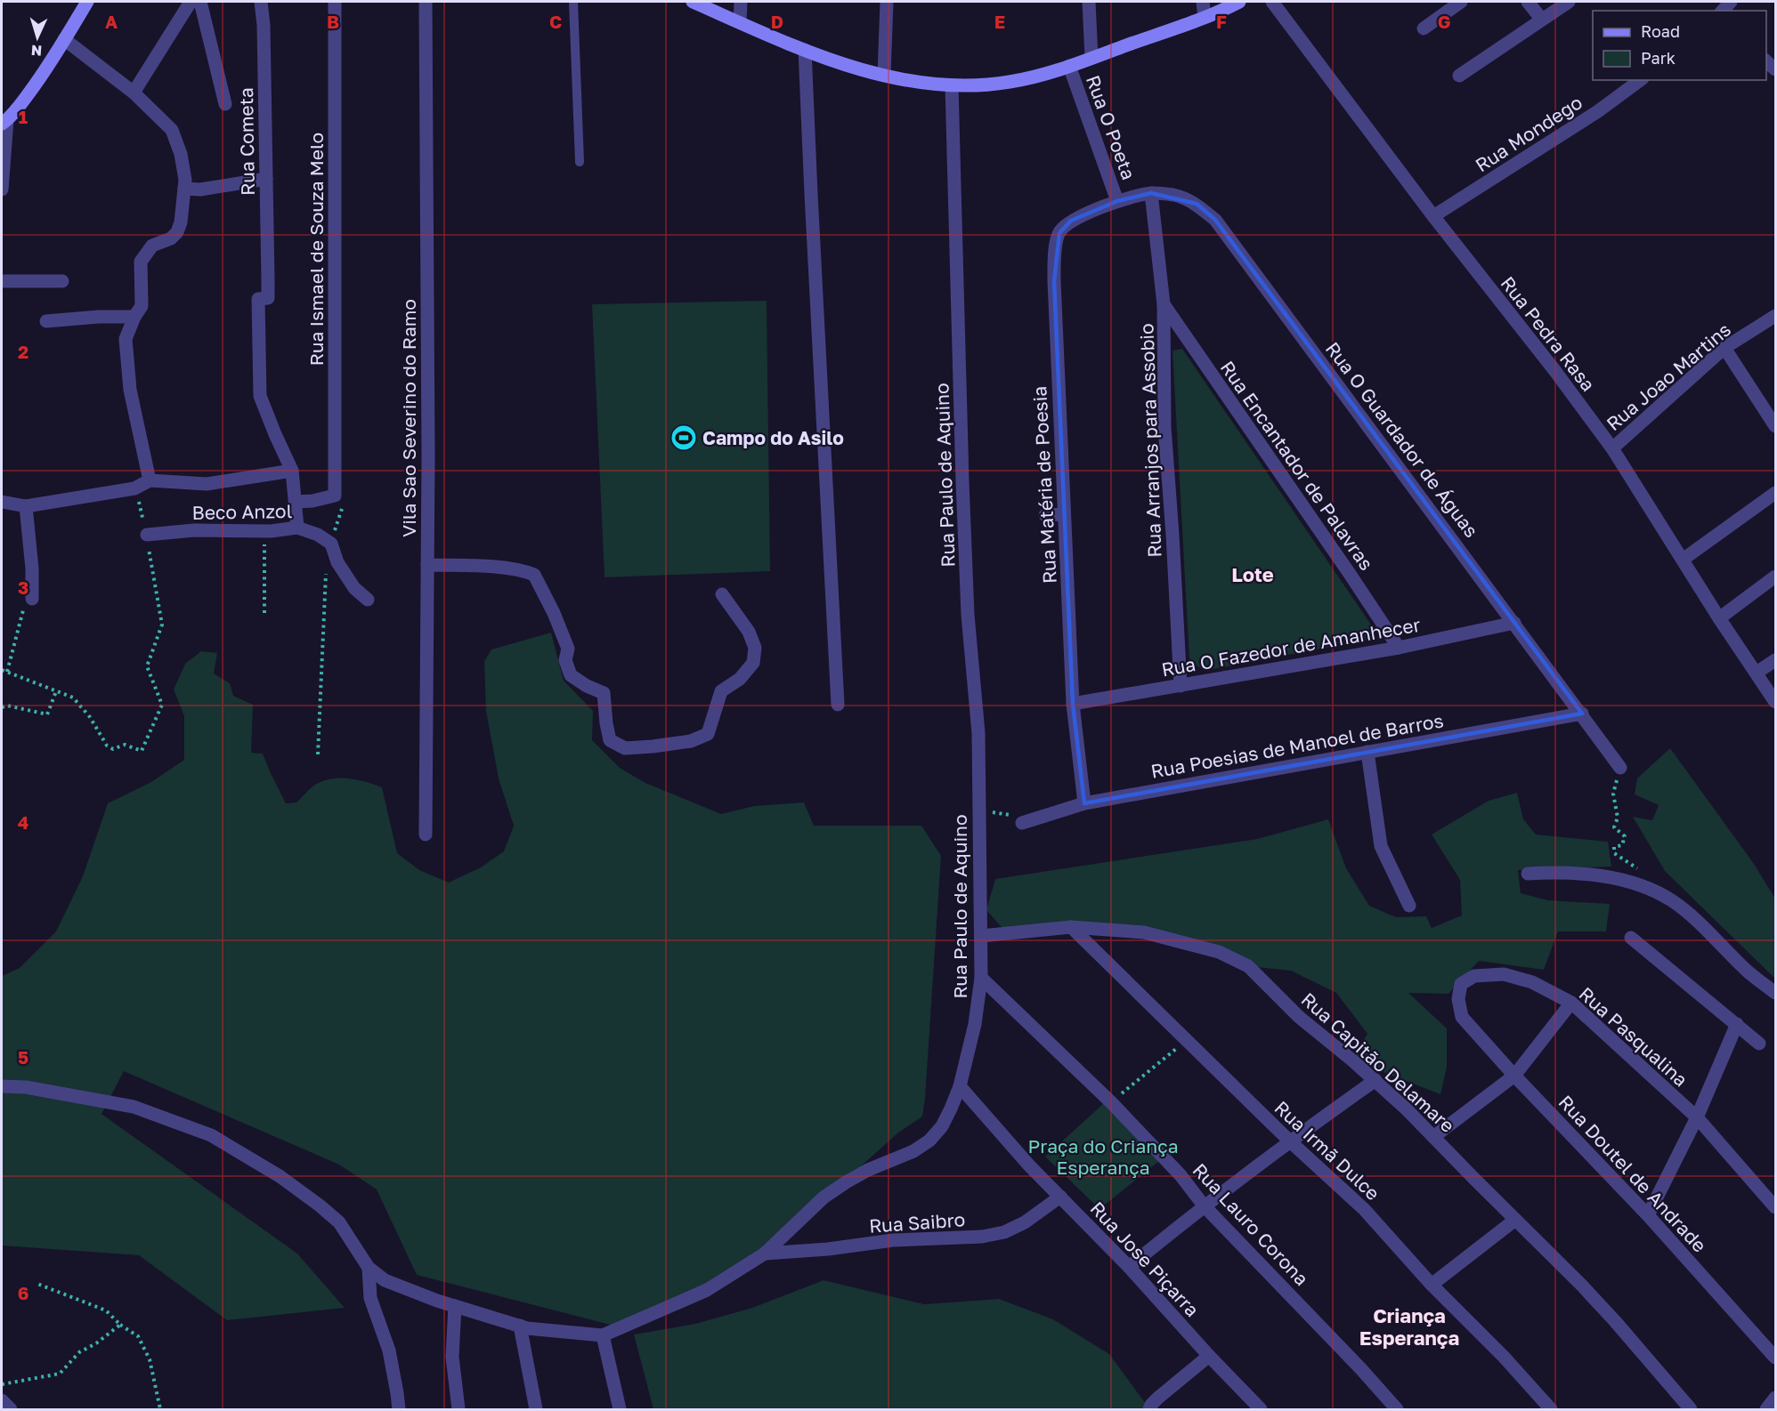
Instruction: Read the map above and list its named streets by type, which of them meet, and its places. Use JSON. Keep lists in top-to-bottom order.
{
  "streets": {
    "street": [
      "Rua O Poeta",
      "Rua Mondego",
      "Rua Cometa",
      "Rua Ismael de Souza Melo",
      "Rua Pedra Rasa",
      "Rua Joao Martins",
      "Vila Sao Severino do Ramo",
      "Rua O Guardador de Águas",
      "Rua Arranjos para Assobio",
      "Rua Encantador de Palavras",
      "Rua Paulo de Aquino",
      "Rua Matéria de Poesia",
      "Beco Anzol",
      "Rua O Fazedor de Amanhecer",
      "Rua Poesias de Manoel de Barros",
      "Rua Pasqualina",
      "Rua Capitão Delamare",
      "Rua Irmã Dulce",
      "Rua Doutel de Andrade",
      "Rua Saibro",
      "Rua Lauro Corona",
      "Rua Jose Piçarra"
    ]
  },
  "crossings": [
    ["Rua O Poeta", "Rua O Guardador de Águas"],
    ["Rua O Poeta", "Rua Matéria de Poesia"],
    ["Rua Mondego", "Rua Pedra Rasa"],
    ["Rua Pedra Rasa", "Rua Joao Martins"],
    ["Rua O Guardador de Águas", "Rua Arranjos para Assobio"],
    ["Rua O Guardador de Águas", "Rua Matéria de Poesia"],
    ["Rua O Guardador de Águas", "Rua O Fazedor de Amanhecer"],
    ["Rua O Guardador de Águas", "Rua Poesias de Manoel de Barros"],
    ["Rua Arranjos para Assobio", "Rua Encantador de Palavras"],
    ["Rua Arranjos para Assobio", "Rua O Fazedor de Amanhecer"],
    ["Rua Encantador de Palavras", "Rua O Fazedor de Amanhecer"],
    ["Rua Paulo de Aquino", "Rua Capitão Delamare"],
    ["Rua Paulo de Aquino", "Rua Saibro"],
    ["Rua Paulo de Aquino", "Rua Lauro Corona"],
    ["Rua Paulo de Aquino", "Rua Jose Piçarra"],
    ["Rua Matéria de Poesia", "Rua O Fazedor de Amanhecer"],
    ["Rua Matéria de Poesia", "Rua Poesias de Manoel de Barros"],
    ["Rua Pasqualina", "Rua Doutel de Andrade"],
    ["Rua Capitão Delamare", "Rua Irmã Dulce"],
    ["Rua Saibro", "Rua Jose Piçarra"]
  ],
  "districts": ["Lote", "Criança Esperança"],
  "parks": ["Praça do Criança Esperança"],
  "places": {
    "sports": ["Campo do Asilo"]
  },
  "legend": ["Road", "Park"],
  "north": "bottom",
  "grid": {
    "columns": [
      "A",
      "B",
      "C",
      "D",
      "E",
      "F",
      "G"
    ],
    "rows": [
      "1",
      "2",
      "3",
      "4",
      "5",
      "6"
    ]
  }
}
